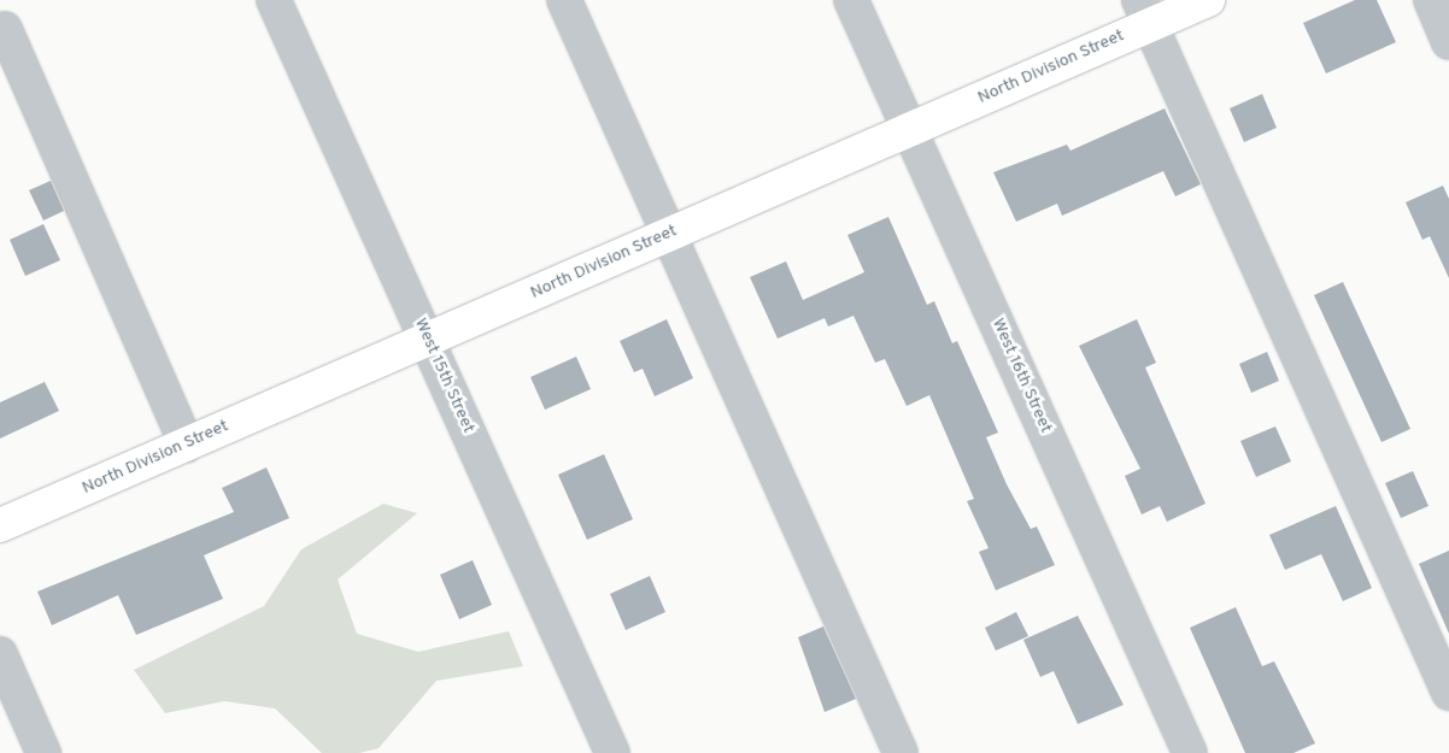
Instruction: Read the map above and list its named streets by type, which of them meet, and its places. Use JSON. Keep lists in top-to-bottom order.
{
  "streets": {
    "main road": ["North Division Street"],
    "street": ["West 15th Street", "West 16th Street"]
  },
  "crossings": [
    ["North Division Street", "West 15th Street"],
    ["North Division Street", "West 16th Street"]
  ]
}
